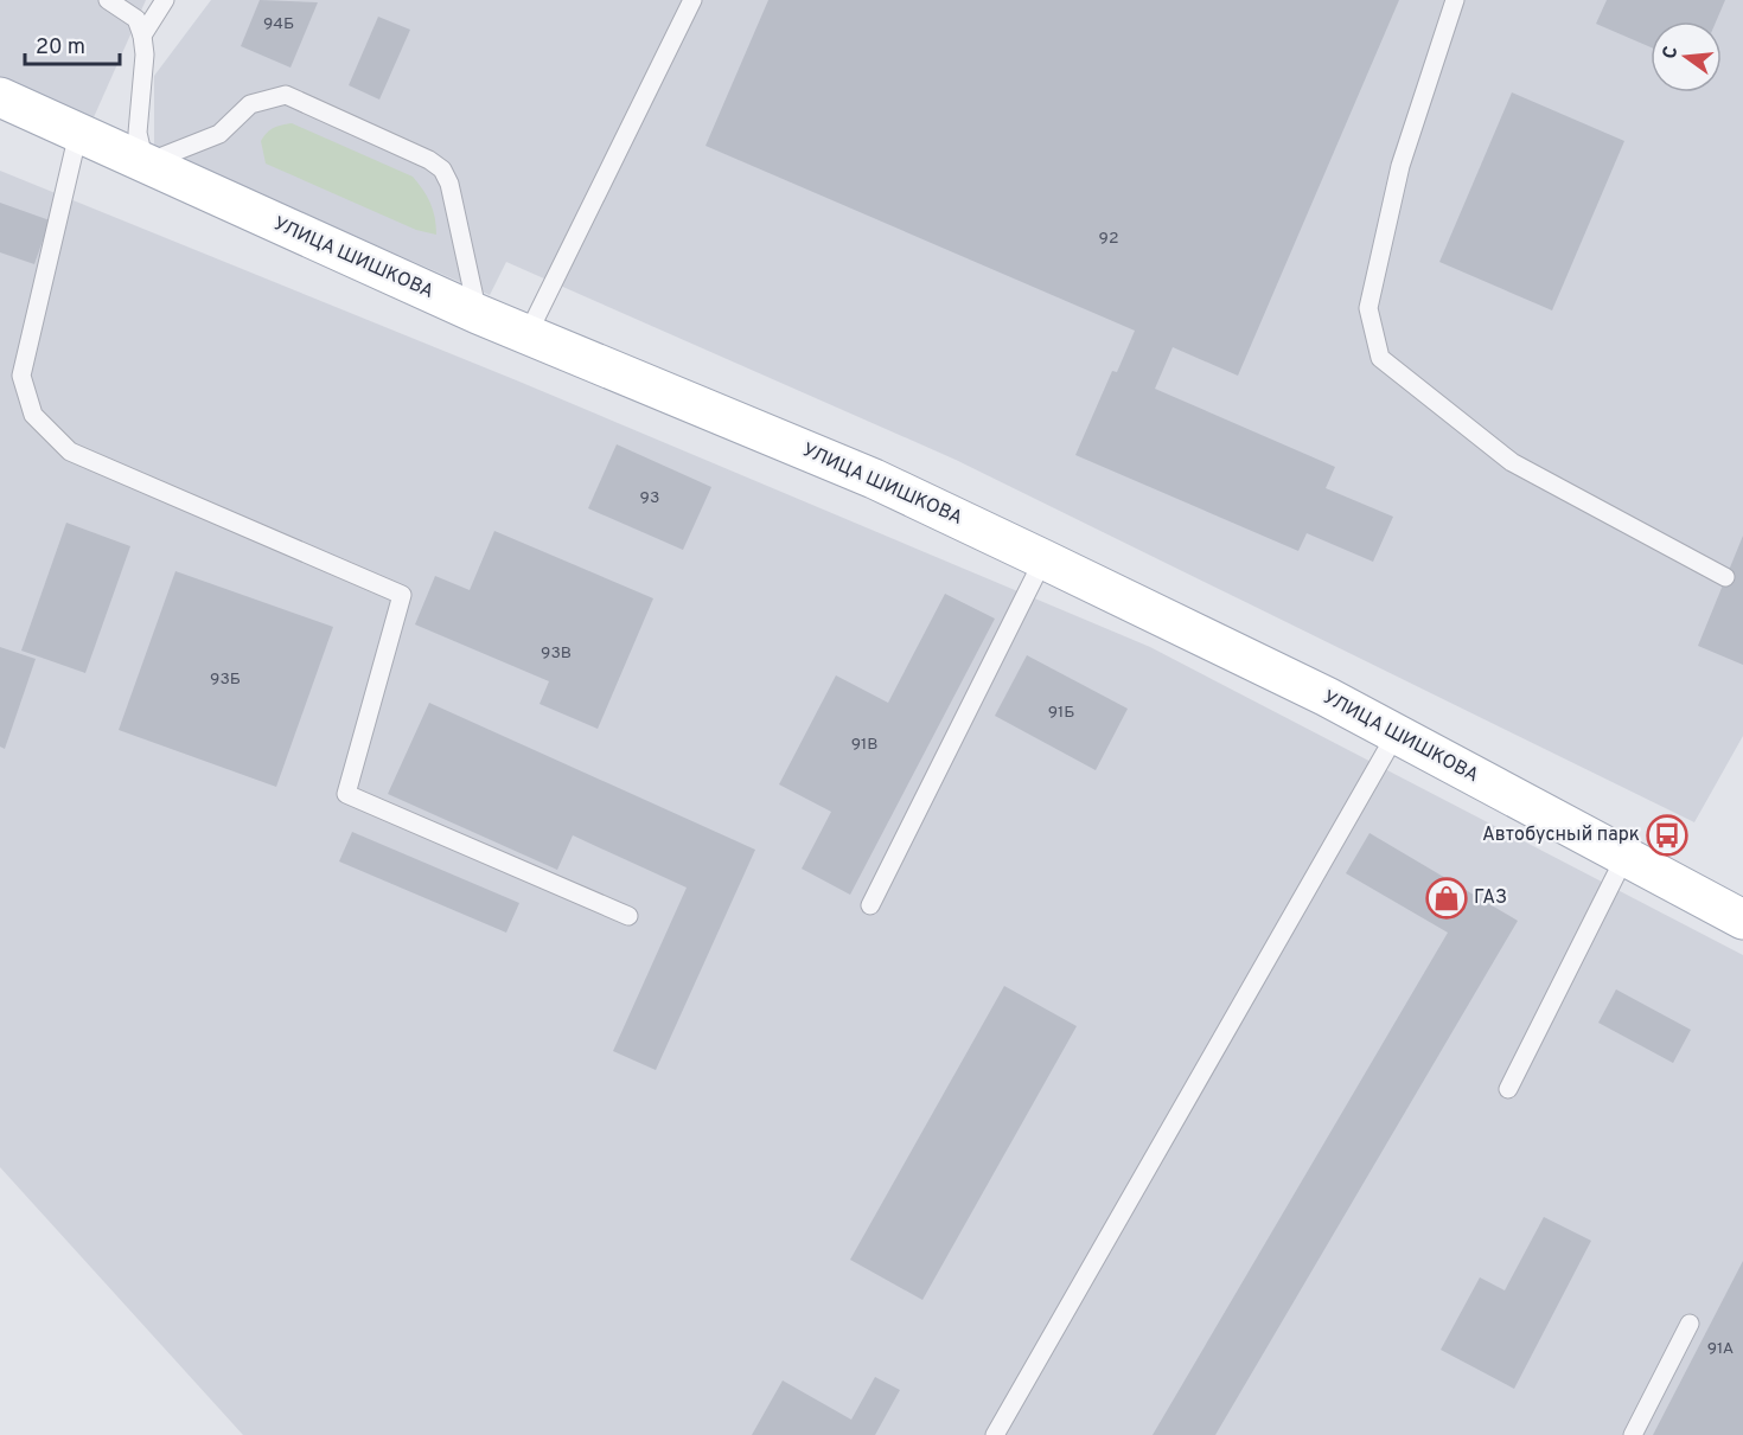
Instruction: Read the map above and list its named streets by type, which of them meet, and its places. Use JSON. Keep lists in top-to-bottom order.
{
  "streets": {
    "main road": ["УЛИЦА ШИШКОВА"]
  },
  "places": {
    "bus stop": ["Автобусный парк"],
    "shop": ["ГАЗ"]
  },
  "house_numbers": [
    "94Б",
    "92",
    "93",
    "93В",
    "93Б",
    "91Б",
    "91В",
    "91А"
  ],
  "scale_bar": "20 m",
  "north": "left"
}
